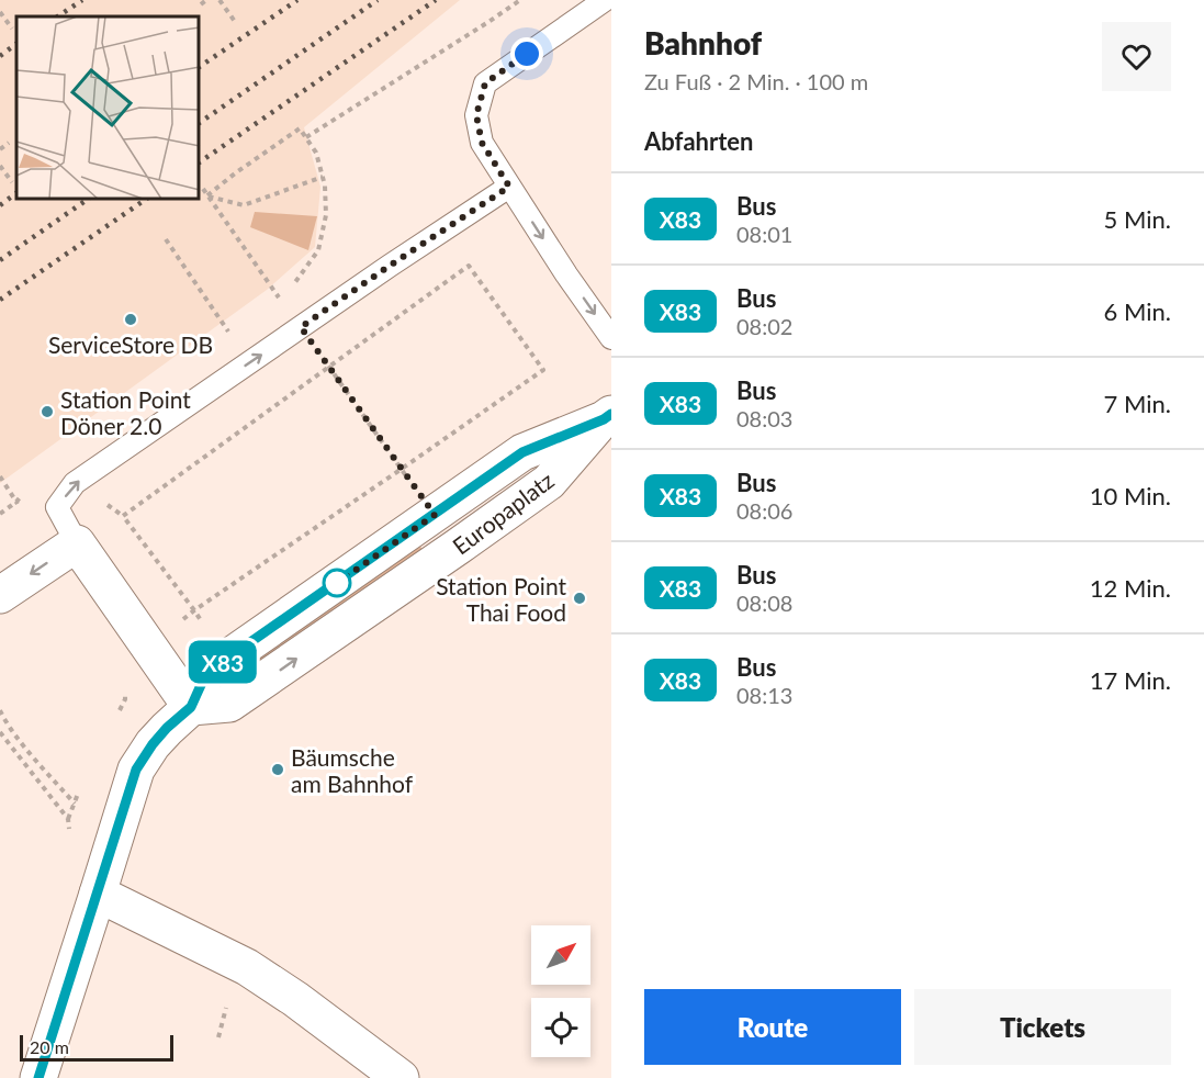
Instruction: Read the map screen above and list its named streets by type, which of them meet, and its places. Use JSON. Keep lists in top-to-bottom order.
{
  "streets": {
    "street": ["Europaplatz"]
  },
  "places": [
    "ServiceStore DB",
    "Station Point Döner 2.0",
    "Station Point Thai Food",
    "Bäumsche am Bahnhof"
  ],
  "lines": ["bus line X83"],
  "scale_bar": "20 m",
  "north": "top right",
  "page": {
    "on_map": "X83",
    "heading": [
      ["Bahnhof", "Zu Fuß · 2 Min. · 100 m"],
      "Abfahrten"
    ],
    "list": [
      {
        "mark": "X83",
        "name": "Bus",
        "note": "08:01",
        "value": "5 Min."
      },
      {
        "mark": "X83",
        "name": "Bus",
        "note": "08:02",
        "value": "6 Min."
      },
      {
        "mark": "X83",
        "name": "Bus",
        "note": "08:03",
        "value": "7 Min."
      },
      {
        "mark": "X83",
        "name": "Bus",
        "note": "08:06",
        "value": "10 Min."
      },
      {
        "mark": "X83",
        "name": "Bus",
        "note": "08:08",
        "value": "12 Min."
      },
      {
        "mark": "X83",
        "name": "Bus",
        "note": "08:13",
        "value": "17 Min."
      }
    ],
    "buttons": ["Route", "Tickets"],
    "scale": "20 m"
  }
}
